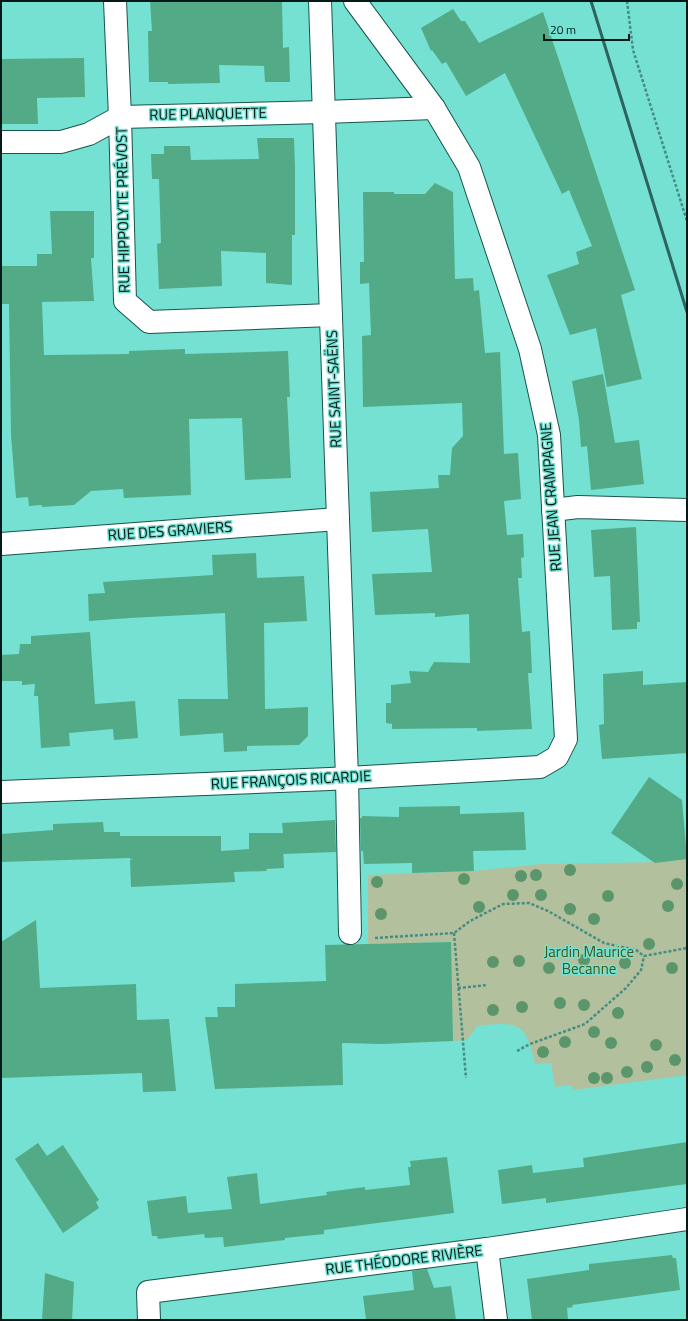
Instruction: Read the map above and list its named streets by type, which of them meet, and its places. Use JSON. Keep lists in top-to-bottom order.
{
  "streets": {
    "street": [
      "RUE PLANQUETTE",
      "RUE HIPPOLYTE PRÉVOST",
      "RUE SAINT-SAËNS",
      "RUE JEAN CRAMPAGNE",
      "RUE DES GRAVIERS",
      "RUE FRANÇOIS RICARDIE",
      "RUE THÉODORE RIVIÈRE"
    ]
  },
  "crossings": [
    ["RUE PLANQUETTE", "RUE HIPPOLYTE PRÉVOST"],
    ["RUE PLANQUETTE", "RUE SAINT-SAËNS"],
    ["RUE PLANQUETTE", "RUE JEAN CRAMPAGNE"],
    ["RUE HIPPOLYTE PRÉVOST", "RUE SAINT-SAËNS"],
    ["RUE SAINT-SAËNS", "RUE DES GRAVIERS"],
    ["RUE SAINT-SAËNS", "RUE FRANÇOIS RICARDIE"],
    ["RUE JEAN CRAMPAGNE", "RUE FRANÇOIS RICARDIE"]
  ],
  "parks": ["Jardin Maurice Becanne"],
  "scale_bar": "20 m"
}
